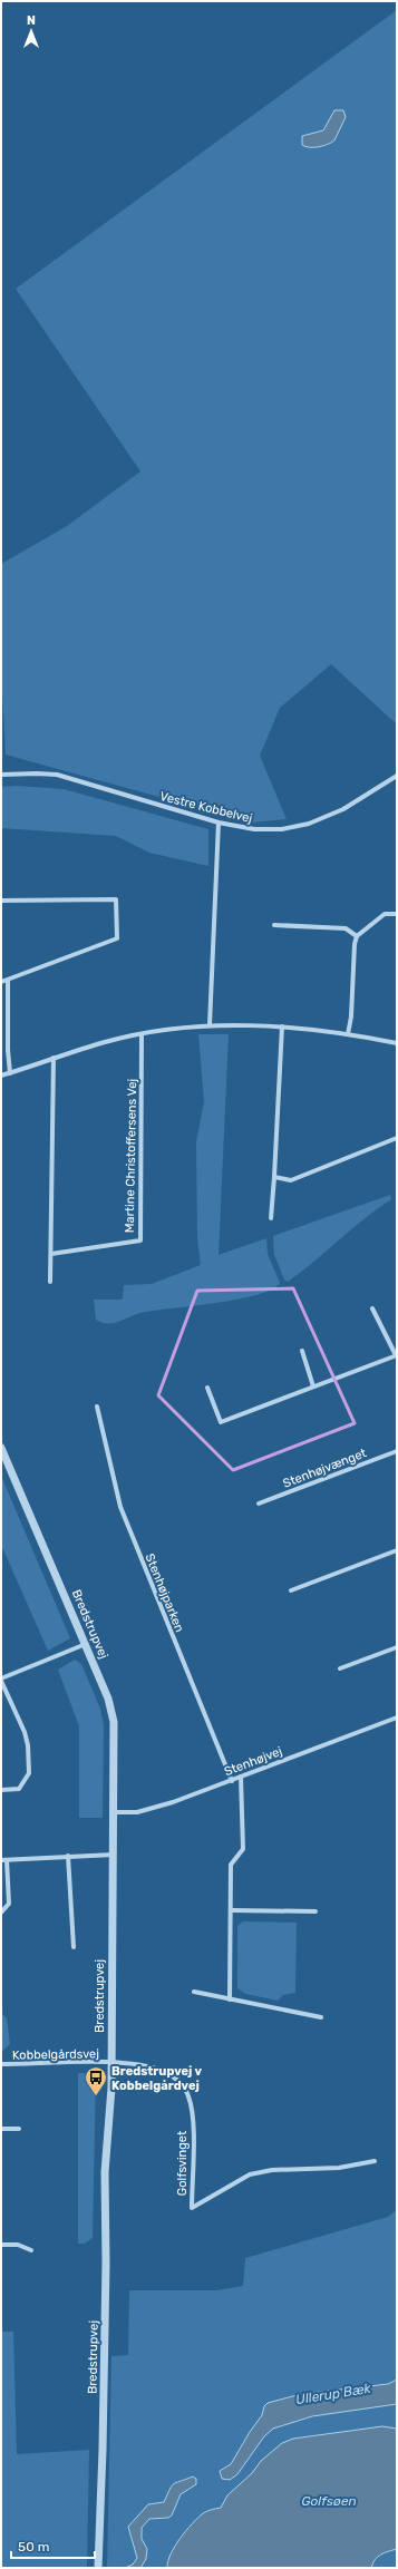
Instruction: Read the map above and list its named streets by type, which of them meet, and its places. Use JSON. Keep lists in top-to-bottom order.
{
  "streets": {
    "street": [
      "Vestre Kobbelvej",
      "Martine Christoffersens Vej",
      "Stenhøjvænget",
      "Stenhøjparken",
      "Bredstrupvej",
      "Stenhøjvej",
      "Kobbelgårdsvej",
      "Golfsvinget"
    ]
  },
  "crossings": [
    ["Stenhøjparken", "Stenhøjvej"],
    ["Bredstrupvej", "Stenhøjvej"],
    ["Bredstrupvej", "Kobbelgårdsvej"],
    ["Bredstrupvej", "Golfsvinget"],
    ["Kobbelgårdsvej", "Golfsvinget"]
  ],
  "water": ["Ullerup Bæk", "Golfsøen"],
  "places": {
    "bus stop": ["Bredstrupvej v Kobbelgårdvej"]
  },
  "scale_bar": "50 m",
  "north": "top"
}
